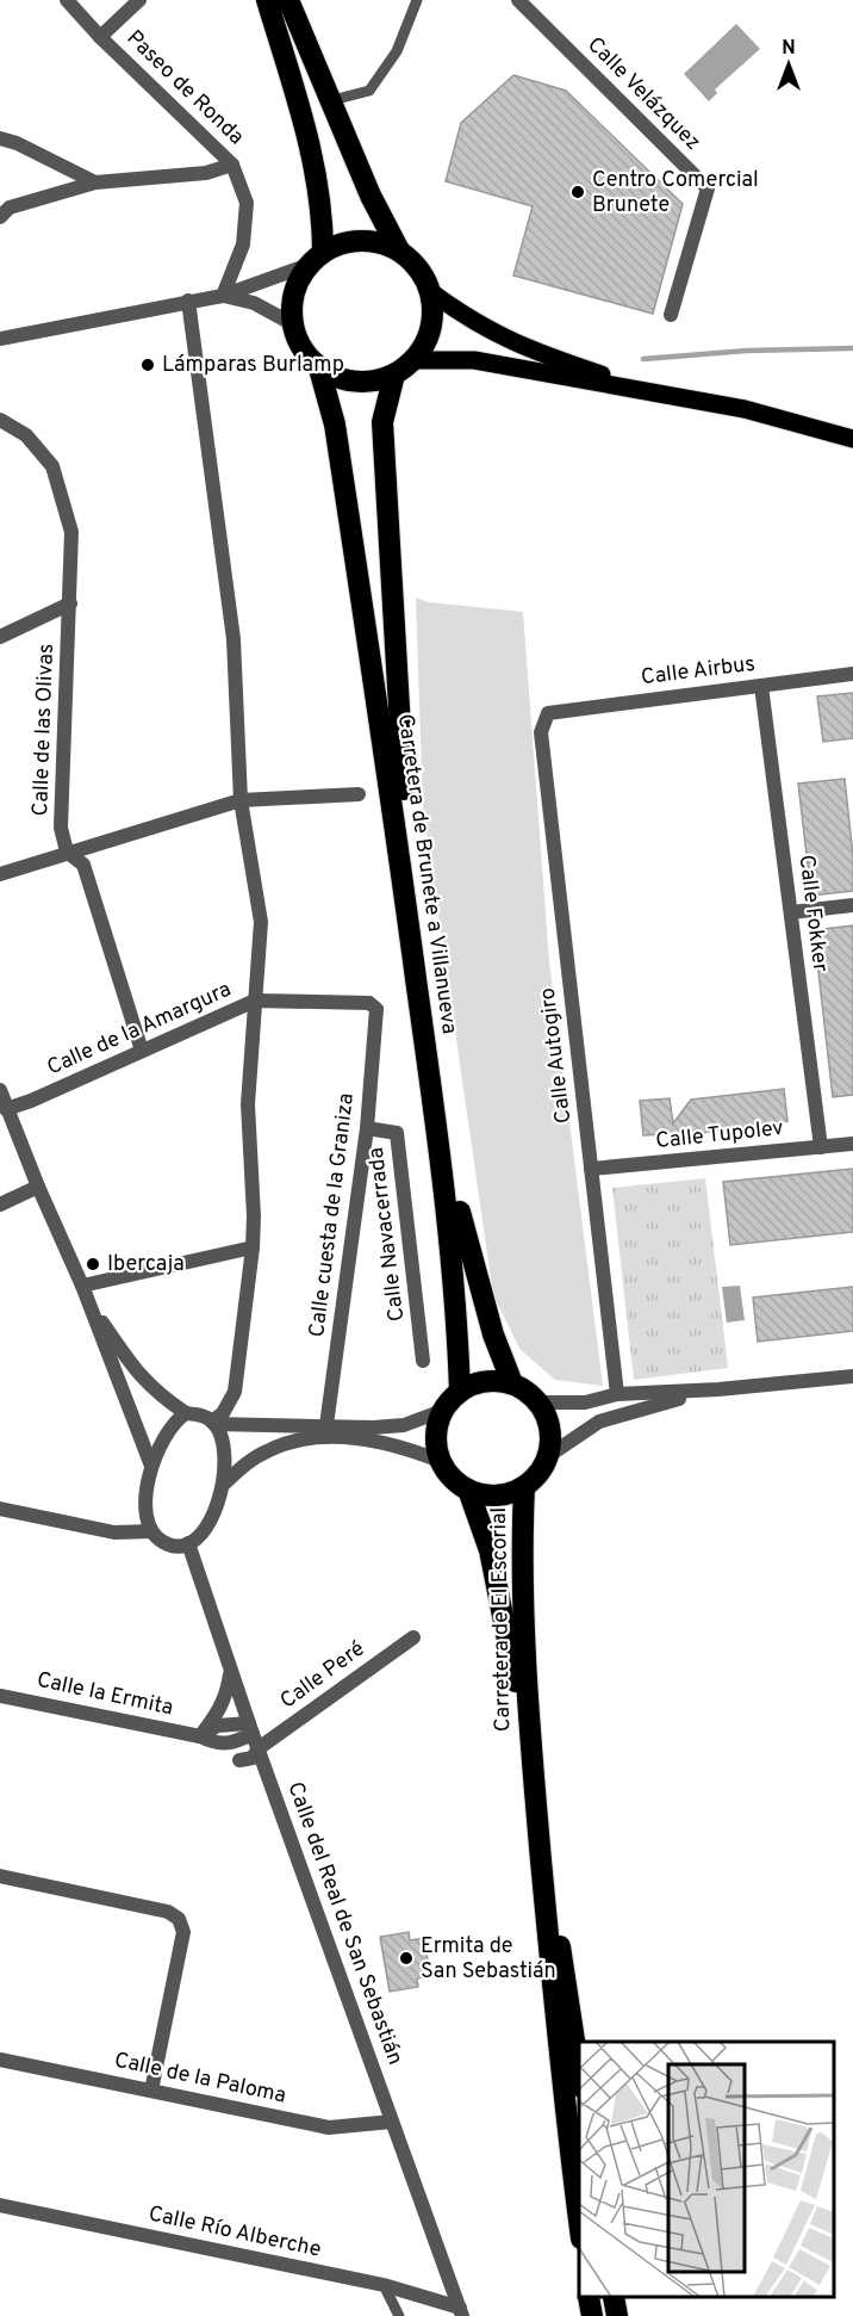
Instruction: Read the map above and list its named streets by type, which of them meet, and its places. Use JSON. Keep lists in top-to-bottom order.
{
  "streets": {
    "highway": ["Carretera de Brunete a Villanueva", "Carretera de El Escorial"],
    "street": [
      "Paseo de Ronda",
      "Calle Velázquez",
      "Calle Airbus",
      "Calle de las Olivas",
      "Calle Fokker",
      "Calle de la Amargura",
      "Calle Autogiro",
      "Calle Tupolev",
      "Calle cuesta de la Graniza",
      "Calle Navacerrada",
      "Calle Peré",
      "Calle la Ermita",
      "Calle del Real de San Sebastián",
      "Calle de la Paloma",
      "Calle Río Alberche"
    ]
  },
  "crossings": [
    ["Calle Airbus", "Calle Fokker"],
    ["Calle Airbus", "Calle Autogiro"],
    ["Calle de las Olivas", "Calle de la Amargura"],
    ["Carretera de Brunete a Villanueva", "Carretera de El Escorial"],
    ["Calle Fokker", "Calle Tupolev"],
    ["Calle de la Amargura", "Calle cuesta de la Graniza"],
    ["Calle Autogiro", "Calle Tupolev"],
    ["Calle cuesta de la Graniza", "Calle Navacerrada"],
    ["Calle Peré", "Calle del Real de San Sebastián"],
    ["Calle la Ermita", "Calle del Real de San Sebastián"],
    ["Calle del Real de San Sebastián", "Calle de la Paloma"],
    ["Calle del Real de San Sebastián", "Calle Río Alberche"]
  ],
  "places": [
    "Centro Comercial Brunete",
    "Lámparas Burlamp",
    "Ibercaja",
    "Ermita de San Sebastián"
  ],
  "north": "top"
}
